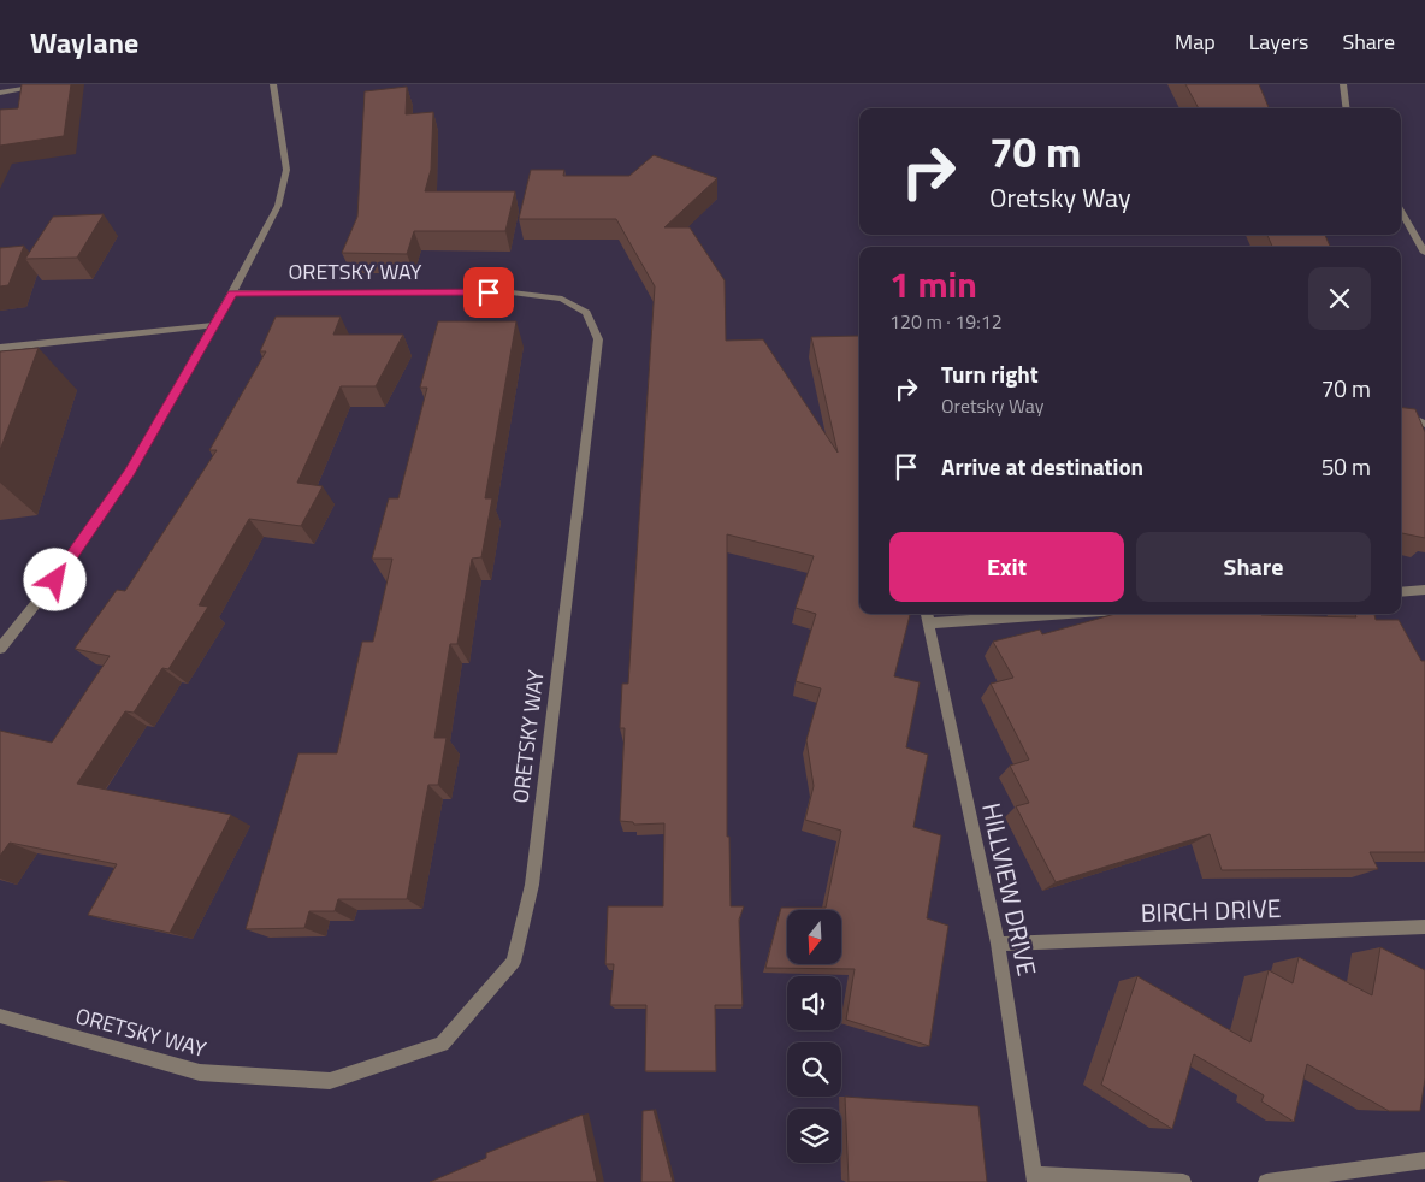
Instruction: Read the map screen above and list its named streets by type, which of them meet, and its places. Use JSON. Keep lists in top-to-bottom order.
{
  "streets": {
    "street": ["ORETSKY WAY", "HILLVIEW DRIVE", "BIRCH DRIVE"]
  },
  "crossings": [
    ["HILLVIEW DRIVE", "BIRCH DRIVE"]
  ],
  "north": "bottom",
  "page": {
    "header": "Waylane",
    "nav": ["Map", "Layers", "Share"],
    "turn": ["70 m", "Oretsky Way"],
    "heading": ["1 min", "120 m · 19:12"],
    "list": [
      {
        "name": "Turn right",
        "note": "Oretsky Way",
        "value": "70 m"
      },
      {
        "name": "Arrive at destination",
        "value": "50 m"
      }
    ],
    "buttons": ["Exit", "Share"]
  }
}
